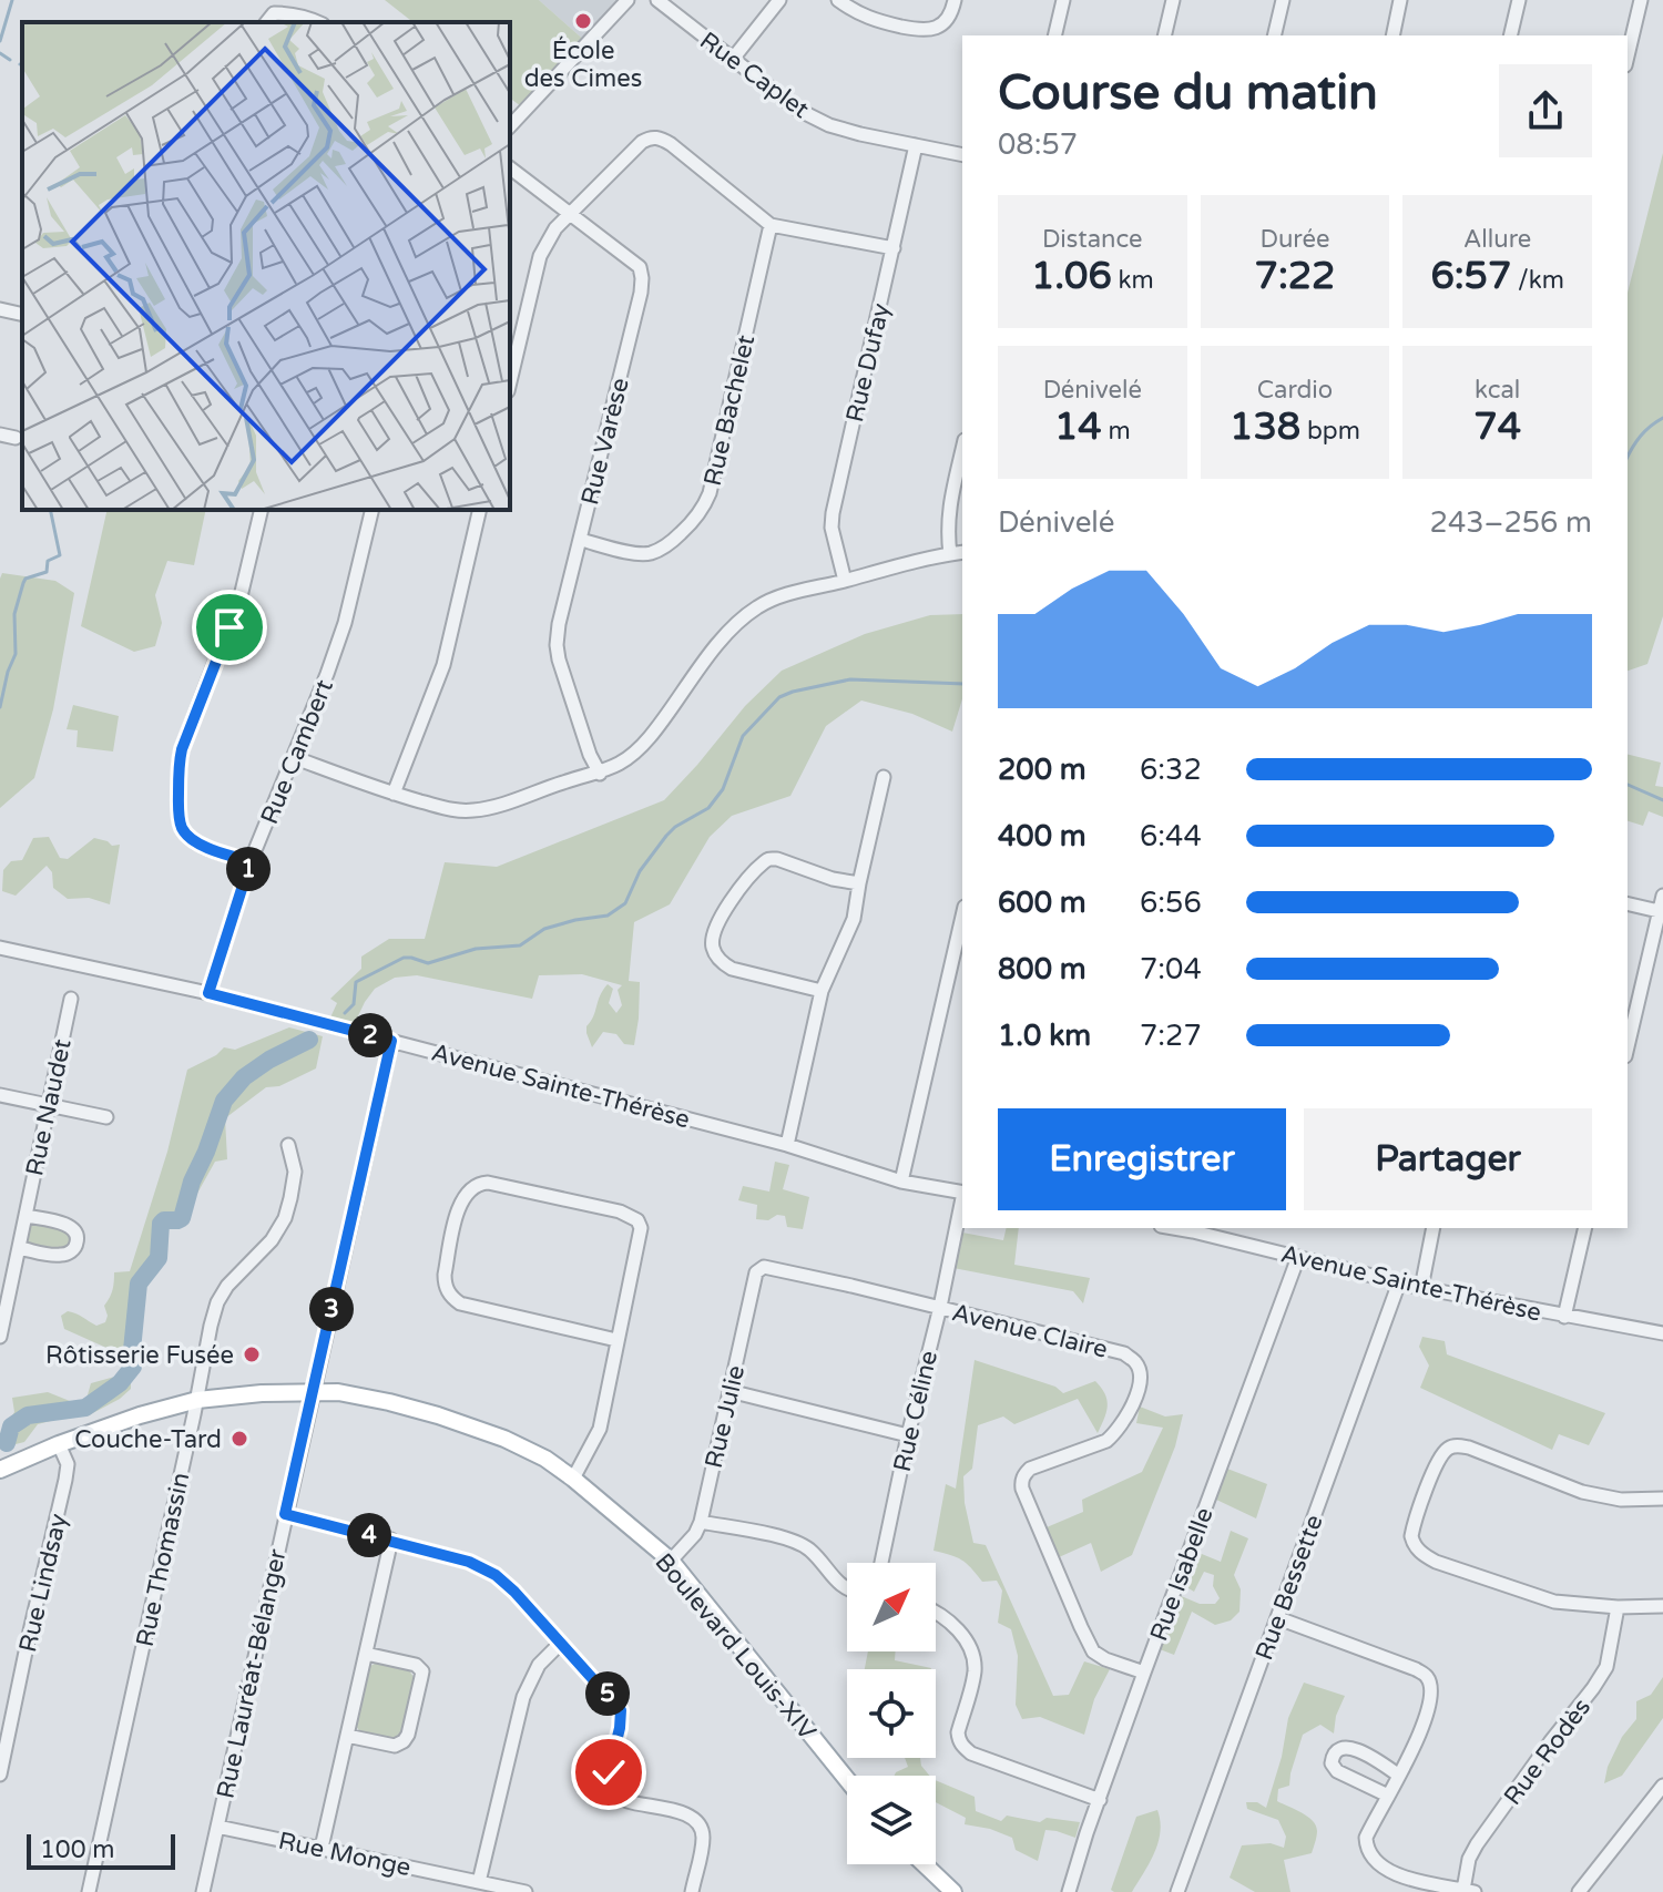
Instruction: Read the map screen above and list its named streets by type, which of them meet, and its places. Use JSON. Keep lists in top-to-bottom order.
{
  "streets": {
    "main road": ["Boulevard Louis-XIV"],
    "street": [
      "Rue Caplet",
      "Rue Dufay",
      "Rue Bachelet",
      "Rue Varèse",
      "Rue Cambert",
      "Avenue Sainte-Thérèse",
      "Rue Naudet",
      "Avenue Claire",
      "Rue Céline",
      "Rue Julie",
      "Rue Thomassin",
      "Rue Isabelle",
      "Rue Lindsay",
      "Rue Bessette",
      "Rue Lauréat-Bélanger",
      "Rue Rodès",
      "Rue Monge"
    ]
  },
  "crossings": [
    ["Rue Caplet", "Rue Dufay"],
    ["Rue Bachelet", "Rue Varèse"],
    ["Rue Cambert", "Avenue Sainte-Thérèse"],
    ["Avenue Sainte-Thérèse", "Rue Isabelle"],
    ["Avenue Sainte-Thérèse", "Rue Bessette"],
    ["Avenue Sainte-Thérèse", "Rue Lauréat-Bélanger"],
    ["Avenue Claire", "Rue Céline"],
    ["Avenue Claire", "Rue Julie"],
    ["Avenue Claire", "Rue Isabelle"],
    ["Rue Julie", "Boulevard Louis-XIV"],
    ["Rue Thomassin", "Boulevard Louis-XIV"],
    ["Rue Lindsay", "Boulevard Louis-XIV"],
    ["Boulevard Louis-XIV", "Rue Lauréat-Bélanger"],
    ["Rue Lauréat-Bélanger", "Rue Monge"]
  ],
  "places": ["École des Cimes", "Rôtisserie Fusée", "Couche-Tard"],
  "scale_bar": "100 m",
  "north": "top right",
  "page": {
    "heading": ["Course du matin", "08:57"],
    "stats": [
      ["Distance", "1.06 km"],
      ["Durée", "7:22"],
      ["Allure", "6:57 /km"],
      ["Dénivelé", "14 m"],
      ["Cardio", "138 bpm"],
      ["kcal", "74"]
    ],
    "chart": ["Dénivelé", "243–256 m"],
    "list": [
      {
        "name": "200 m",
        "note": "6:32"
      },
      {
        "name": "400 m",
        "note": "6:44"
      },
      {
        "name": "600 m",
        "note": "6:56"
      },
      {
        "name": "800 m",
        "note": "7:04"
      },
      {
        "name": "1.0 km",
        "note": "7:27"
      }
    ],
    "pins": [
      "1",
      "2",
      "3",
      "4",
      "5"
    ],
    "buttons": ["Enregistrer", "Partager"],
    "scale": "100 m"
  }
}
